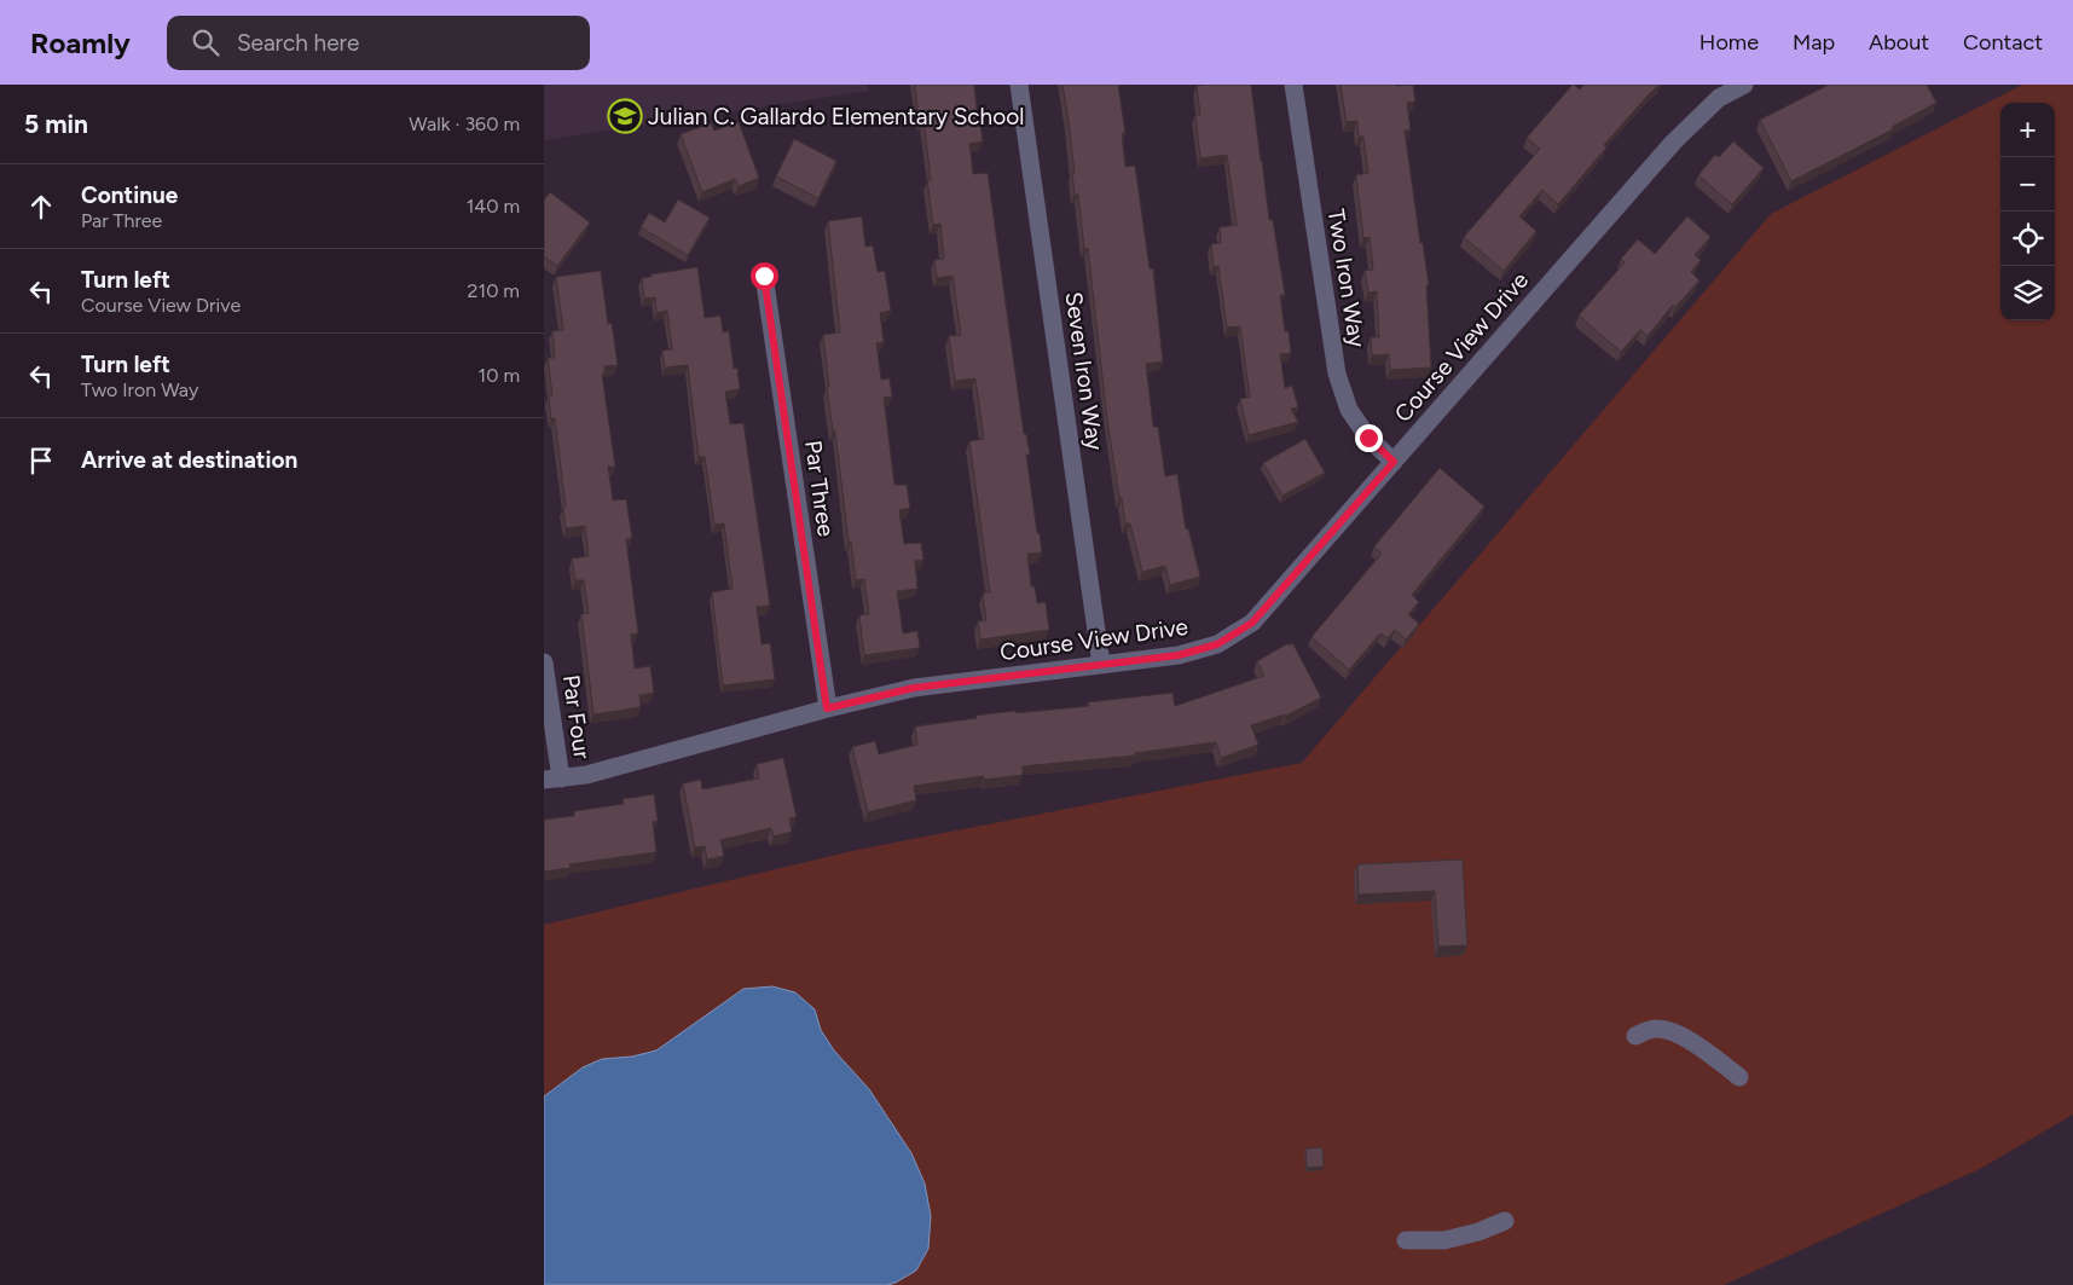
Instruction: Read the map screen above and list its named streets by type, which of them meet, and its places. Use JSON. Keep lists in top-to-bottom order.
{
  "streets": {
    "street": [
      "Two Iron Way",
      "Course View Drive",
      "Seven Iron Way",
      "Par Three",
      "Par Four"
    ]
  },
  "crossings": [
    ["Two Iron Way", "Course View Drive"],
    ["Course View Drive", "Seven Iron Way"],
    ["Course View Drive", "Par Three"],
    ["Course View Drive", "Par Four"]
  ],
  "places": {
    "school or university": ["Julian C. Gallardo Elementary School"]
  },
  "page": {
    "header": "Roamly",
    "search": "Search here",
    "nav": [
      "Home",
      "Map",
      "About",
      "Contact"
    ],
    "heading": ["5 min", "Walk · 360 m"],
    "map_buttons": ["+", "−"],
    "list": [
      ["Continue", "Par Three", "140 m"],
      ["Turn left", "Course View Drive", "210 m"],
      ["Turn left", "Two Iron Way", "10 m"],
      "Arrive at destination"
    ]
  }
}
